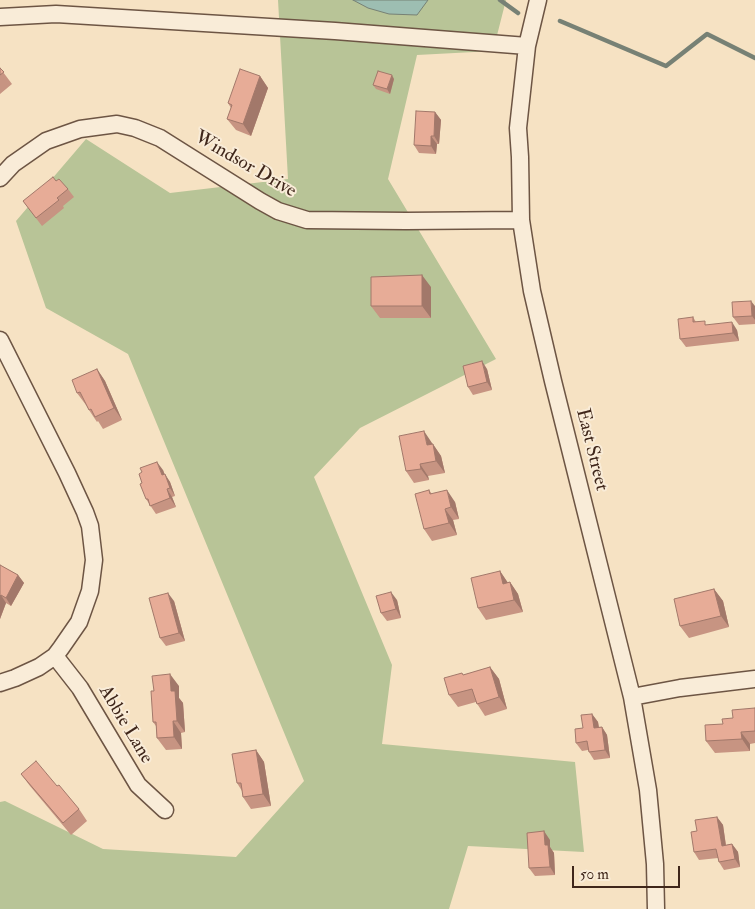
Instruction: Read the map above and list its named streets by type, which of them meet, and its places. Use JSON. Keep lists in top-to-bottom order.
{
  "streets": {
    "street": ["Windsor Drive", "East Street", "Abbie Lane"]
  },
  "crossings": [
    ["Windsor Drive", "East Street"]
  ],
  "scale_bar": "50 m"
}
